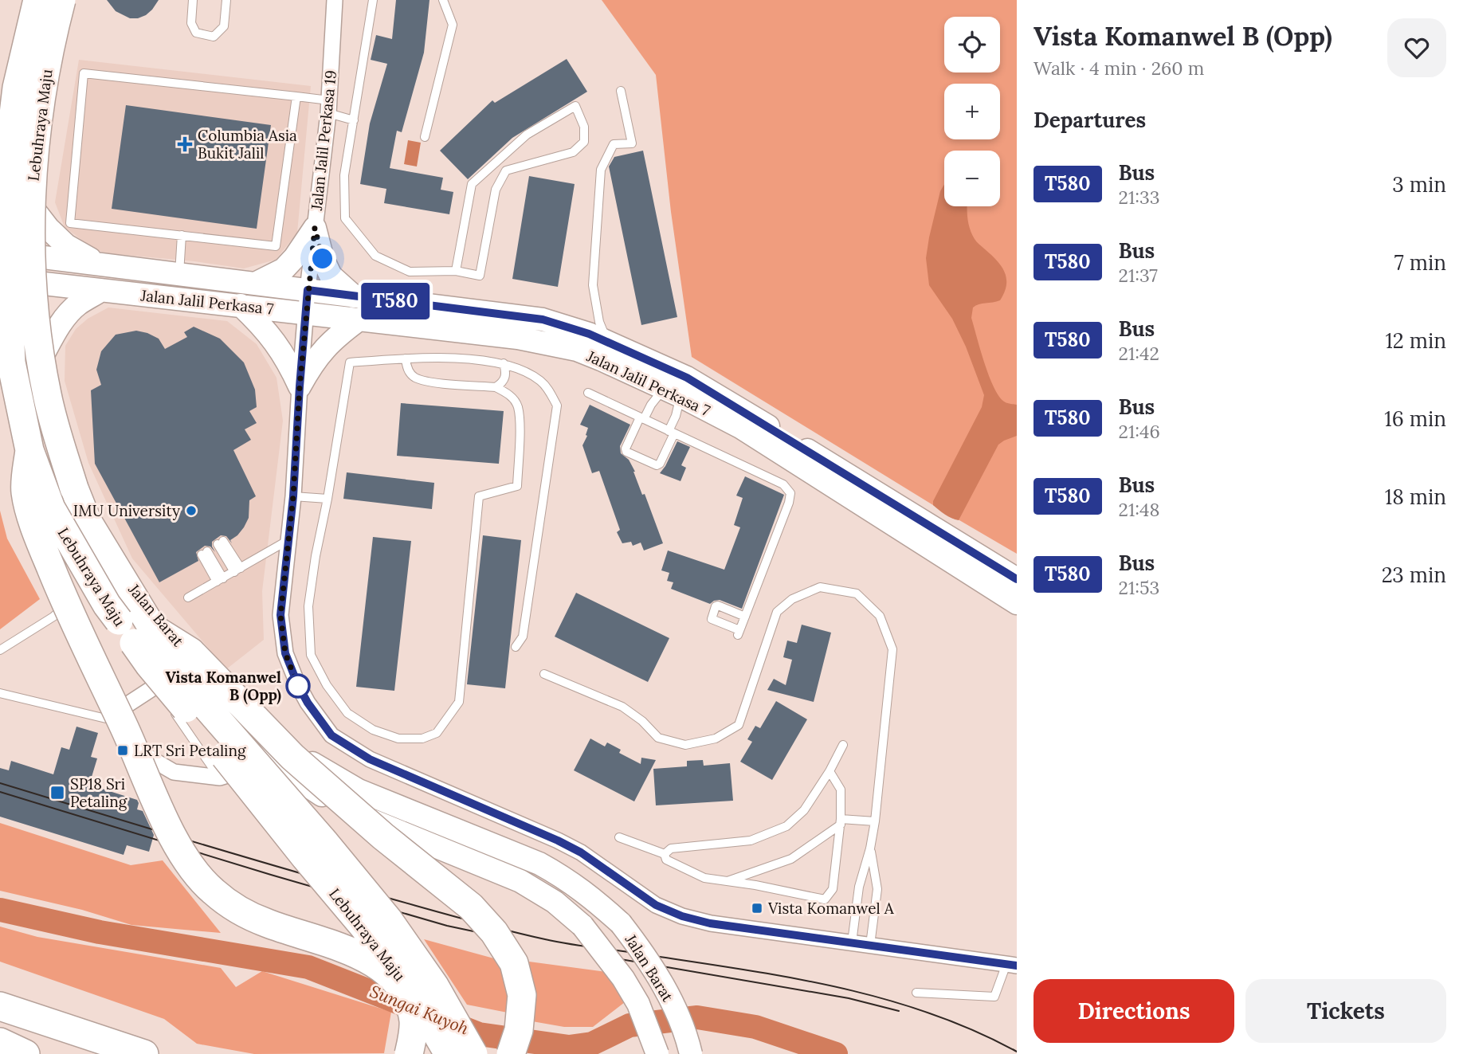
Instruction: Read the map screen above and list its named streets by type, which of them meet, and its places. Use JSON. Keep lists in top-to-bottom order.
{
  "streets": {
    "highway": ["Lebuhraya Maju"],
    "main road": ["Jalan Jalil Perkasa 7", "Jalan Barat"],
    "street": ["Jalan Jalil Perkasa 19"]
  },
  "crossings": [
    ["Lebuhraya Maju", "Jalan Barat"],
    ["Jalan Jalil Perkasa 19", "Jalan Jalil Perkasa 7"],
    ["Jalan Jalil Perkasa 7", "Jalan Barat"]
  ],
  "water": ["Sungai Kuyoh"],
  "places": {
    "health": ["Columbia Asia Bukit Jalil"],
    "other": ["IMU University", "Vista Komanwel B (Opp)"],
    "transit": ["LRT Sri Petaling", "SP18 Sri Petaling", "Vista Komanwel A"]
  },
  "lines": ["bus line T580"],
  "page": {
    "on_map": "T580",
    "heading": [
      ["Vista Komanwel B (Opp)", "Walk · 4 min · 260 m"],
      "Departures"
    ],
    "map_buttons": ["+", "−"],
    "list": [
      {
        "mark": "T580",
        "name": "Bus",
        "note": "21:33",
        "value": "3 min"
      },
      {
        "mark": "T580",
        "name": "Bus",
        "note": "21:37",
        "value": "7 min"
      },
      {
        "mark": "T580",
        "name": "Bus",
        "note": "21:42",
        "value": "12 min"
      },
      {
        "mark": "T580",
        "name": "Bus",
        "note": "21:46",
        "value": "16 min"
      },
      {
        "mark": "T580",
        "name": "Bus",
        "note": "21:48",
        "value": "18 min"
      },
      {
        "mark": "T580",
        "name": "Bus",
        "note": "21:53",
        "value": "23 min"
      }
    ],
    "buttons": ["Directions", "Tickets"]
  }
}
